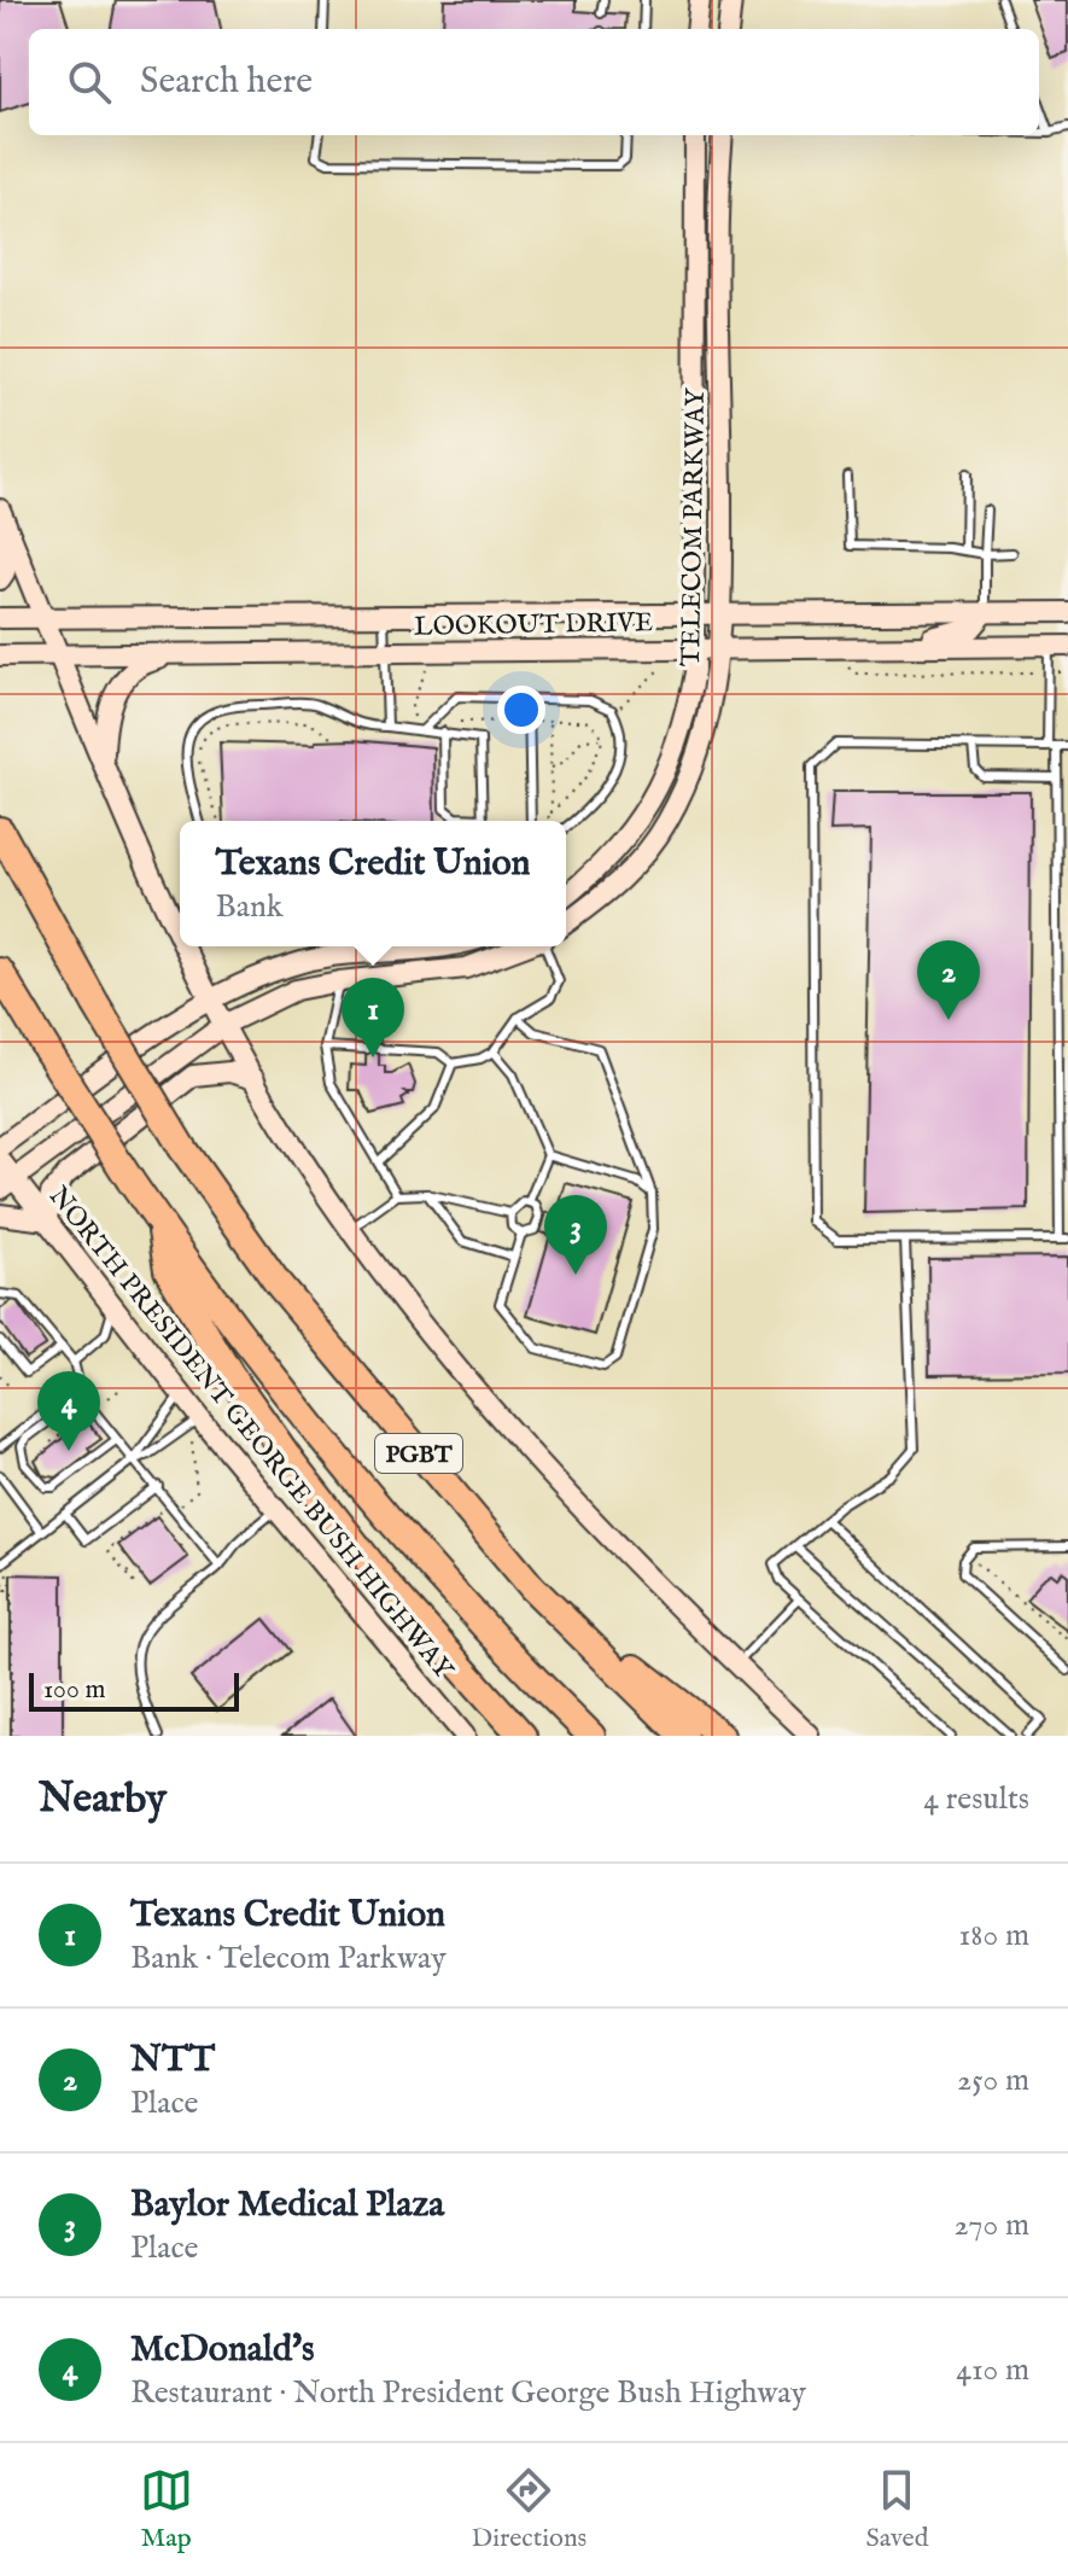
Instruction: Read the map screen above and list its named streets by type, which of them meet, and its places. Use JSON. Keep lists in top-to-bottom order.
{
  "streets": {
    "highway": ["PGBT"],
    "main road": ["TELECOM PARKWAY", "LOOKOUT DRIVE", "NORTH PRESIDENT GEORGE BUSH HIGHWAY"]
  },
  "crossings": [
    ["TELECOM PARKWAY", "LOOKOUT DRIVE"]
  ],
  "scale_bar": "100 m",
  "page": {
    "search": "Search here",
    "popup": ["Texans Credit Union", "Bank"],
    "pins": [
      "2",
      "1",
      "3",
      "4"
    ],
    "scale": "100 m",
    "heading": ["Nearby", "4 results"],
    "list": [
      {
        "mark": "1",
        "name": "Texans Credit Union",
        "note": "Bank · Telecom Parkway",
        "value": "180 m"
      },
      {
        "mark": "2",
        "name": "NTT",
        "note": "Place",
        "value": "250 m"
      },
      {
        "mark": "3",
        "name": "Baylor Medical Plaza",
        "note": "Place",
        "value": "270 m"
      },
      {
        "mark": "4",
        "name": "McDonald's",
        "note": "Restaurant · North President George Bush Highway",
        "value": "410 m"
      }
    ],
    "nav": ["Map", "Directions", "Saved"]
  }
}
